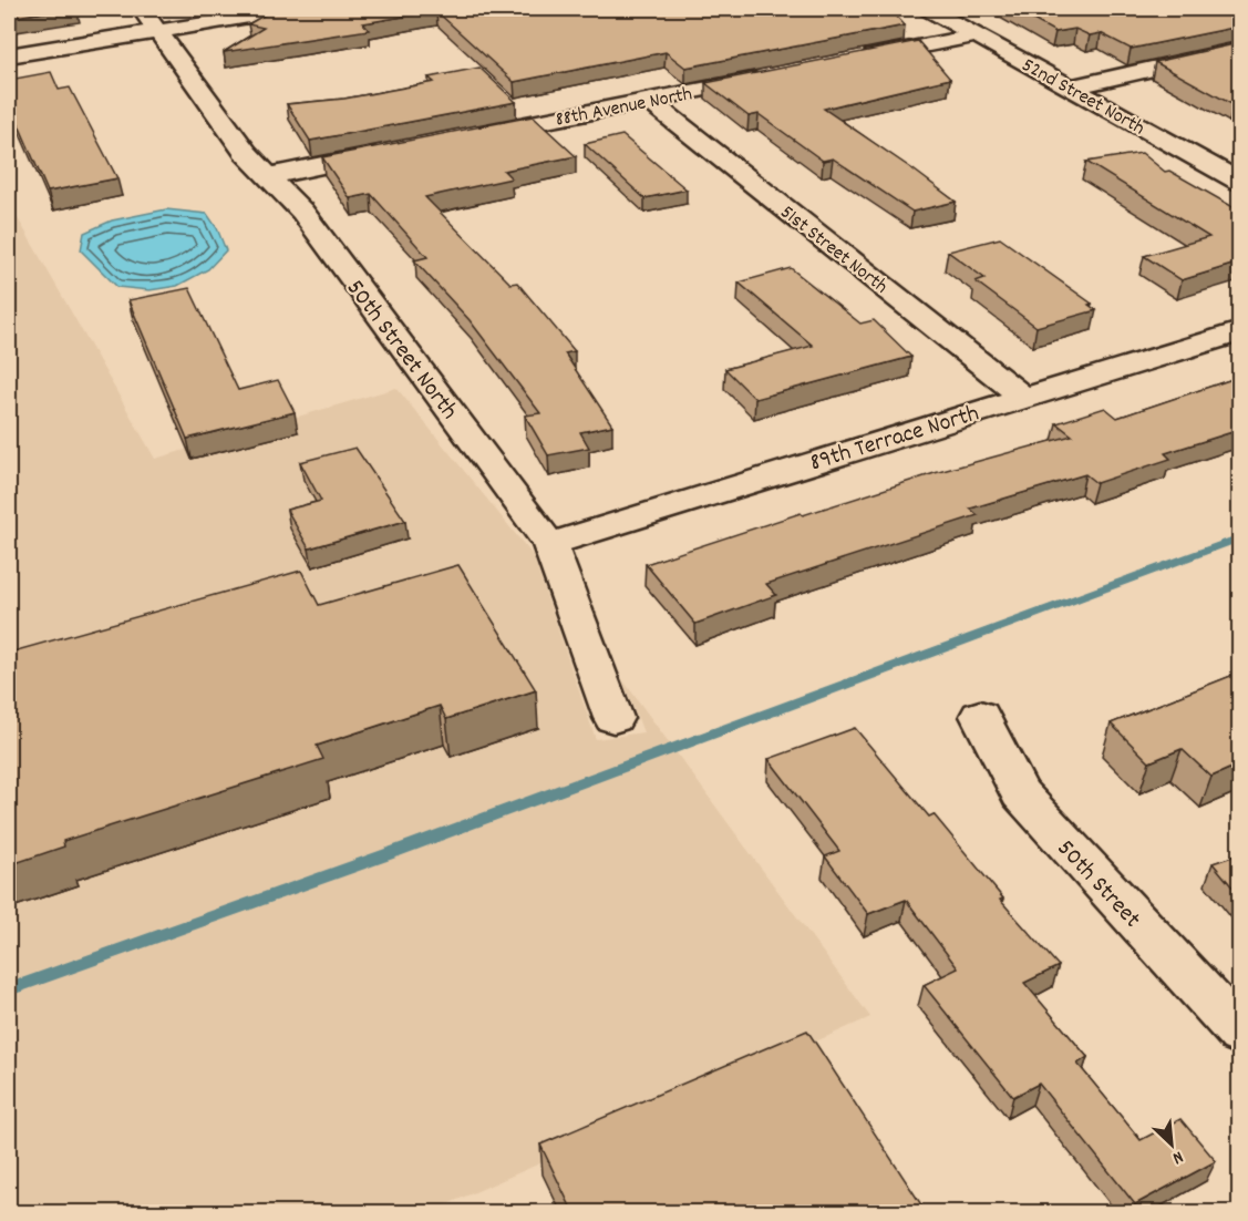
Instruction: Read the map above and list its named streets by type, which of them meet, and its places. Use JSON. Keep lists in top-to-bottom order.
{
  "streets": {
    "street": [
      "52nd Street North",
      "88th Avenue North",
      "51st Street North",
      "50th Street North",
      "89th Terrace North",
      "50th Street"
    ]
  },
  "crossings": [
    ["88th Avenue North", "51st Street North"],
    ["51st Street North", "89th Terrace North"],
    ["50th Street North", "89th Terrace North"]
  ],
  "north": "bottom right"
}
